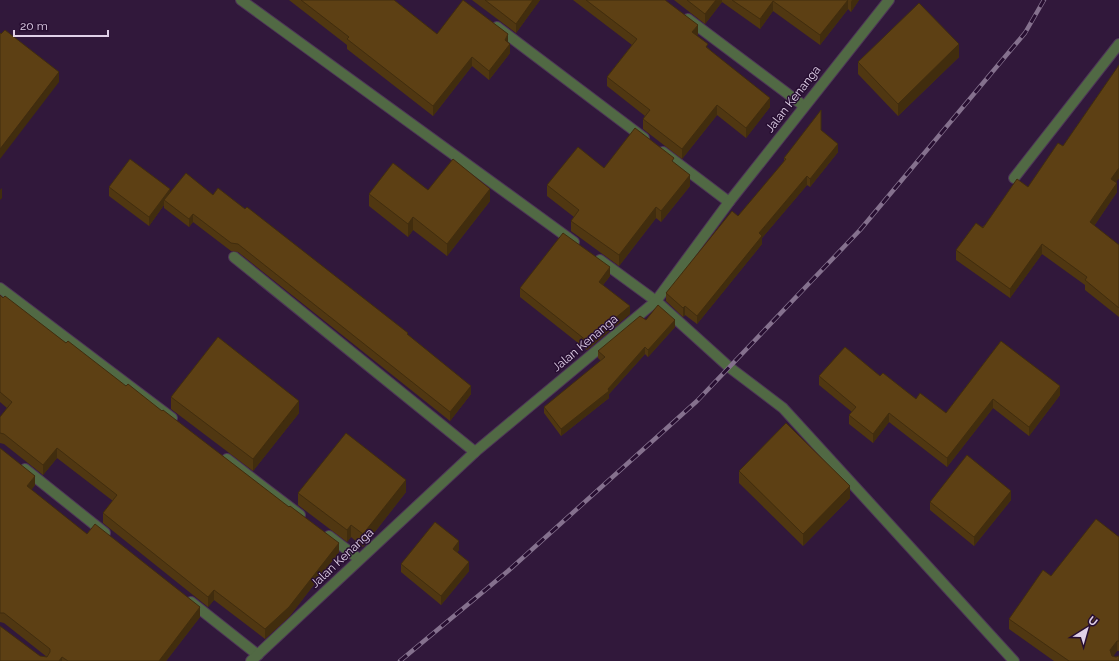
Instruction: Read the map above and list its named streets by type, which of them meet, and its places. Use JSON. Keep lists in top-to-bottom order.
{
  "streets": {
    "street": ["Jalan Kenanga"]
  },
  "scale_bar": "20 m",
  "north": "top right"
}
